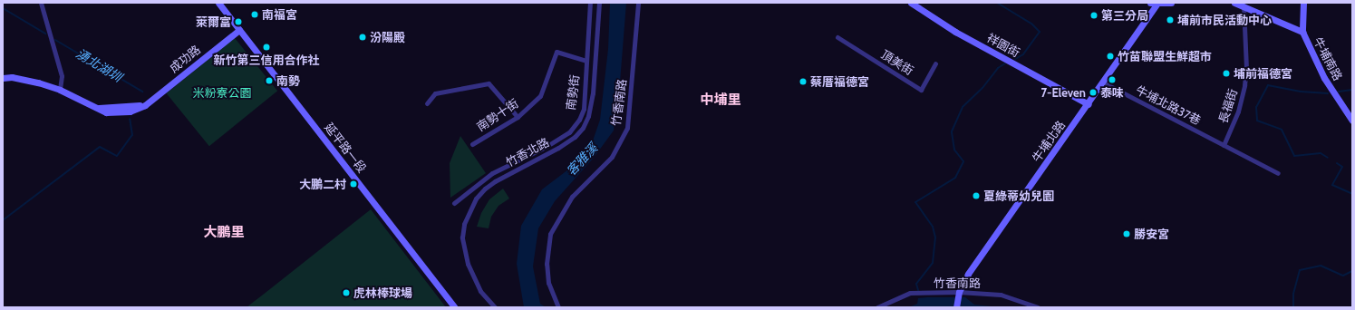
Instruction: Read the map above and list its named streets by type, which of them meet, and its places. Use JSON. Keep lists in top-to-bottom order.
{
  "streets": {
    "street": [
      "祥園街",
      "成功路",
      "牛埔南路",
      "頂美街",
      "南勢街",
      "竹香南路",
      "牛埔北路37巷",
      "長福街",
      "南勢十街",
      "牛埔北路",
      "延平路一段",
      "竹香北路"
    ]
  },
  "crossings": [
    ["祥園街", "牛埔北路"],
    ["成功路", "延平路一段"],
    ["南勢街", "南勢十街"],
    ["竹香南路", "牛埔北路"],
    ["牛埔北路37巷", "長福街"],
    ["牛埔北路37巷", "牛埔北路"]
  ],
  "districts": ["中埔里", "大鵬里"],
  "water": ["湧北湖圳", "客雅溪"],
  "parks": ["米粉寮公園"],
  "places": [
    "南福宮",
    "第三分局",
    "埔前市民活動中心",
    "萊爾富",
    "汾陽殿",
    "新竹第三信用合作社",
    "竹苗聯盟生鮮超市",
    "埔前福德宮",
    "泰味",
    "南勢",
    "蔡厝福德宮",
    "7-Eleven",
    "大鵬二村",
    "夏綠蒂幼兒園",
    "勝安宮",
    "虎林棒球場"
  ]
}
